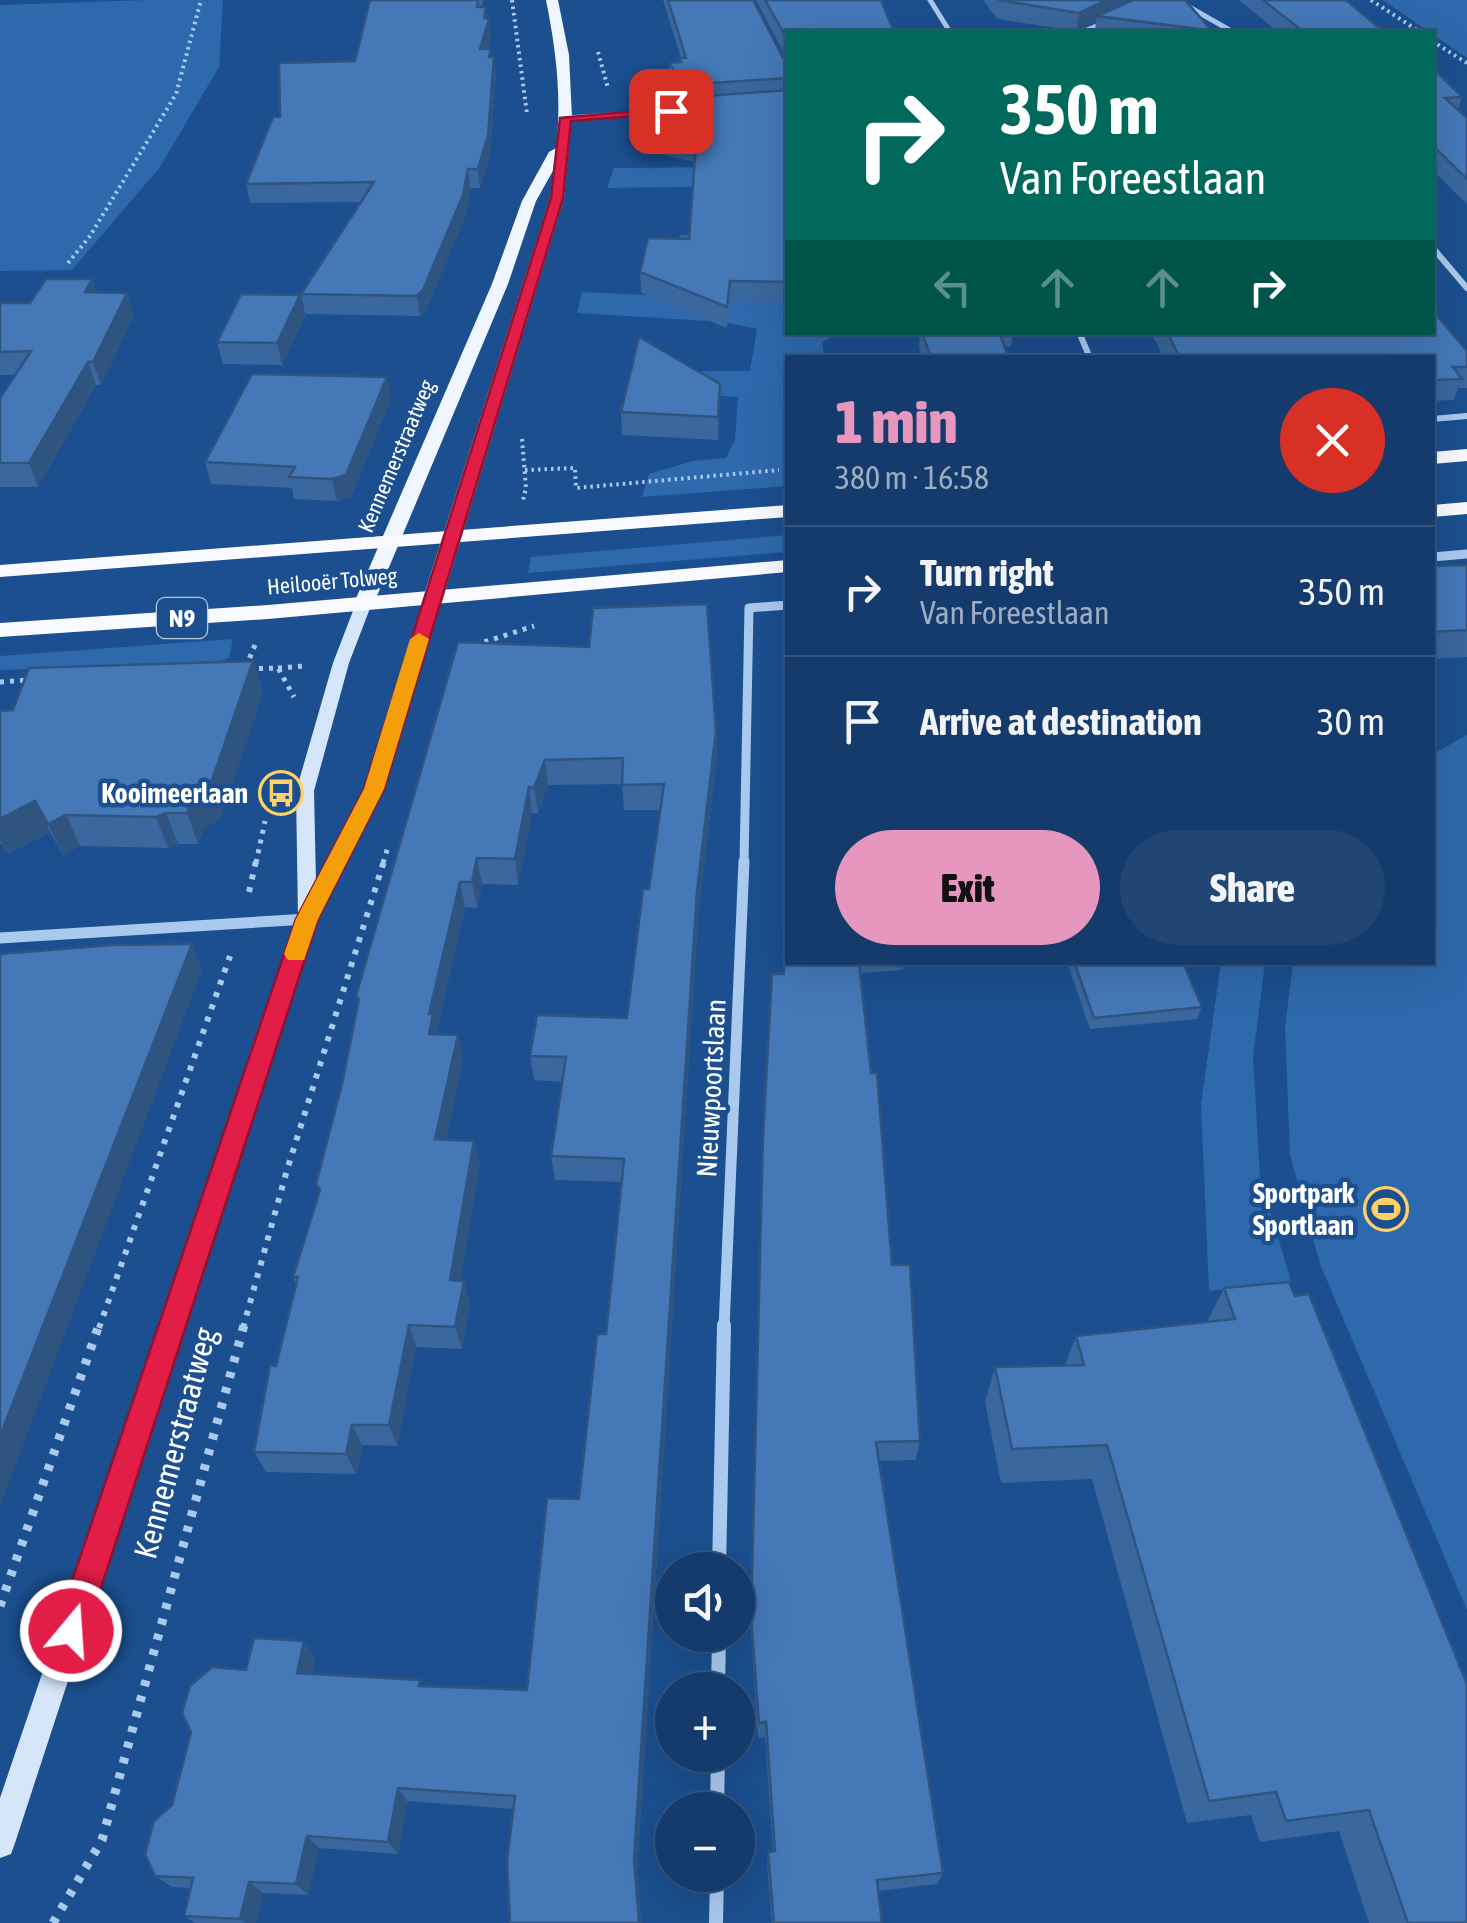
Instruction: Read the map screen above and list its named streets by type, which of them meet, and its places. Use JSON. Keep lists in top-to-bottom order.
{
  "streets": {
    "highway": ["Heilooër Tolweg", "N9"],
    "main road": ["Kennemerstraatweg"],
    "street": ["Nieuwpoortslaan"]
  },
  "crossings": [
    ["Kennemerstraatweg", "Heilooër Tolweg"]
  ],
  "places": {
    "bus stop": ["Kooimeerlaan"],
    "sports": ["Sportpark Sportlaan"]
  },
  "page": {
    "turn": ["350 m", "Van Foreestlaan"],
    "heading": ["1 min", "380 m · 16:58"],
    "list": [
      {
        "name": "Turn right",
        "note": "Van Foreestlaan",
        "value": "350 m"
      },
      {
        "name": "Arrive at destination",
        "value": "30 m"
      }
    ],
    "buttons": ["Exit", "Share"],
    "map_buttons": ["+", "−"]
  }
}
